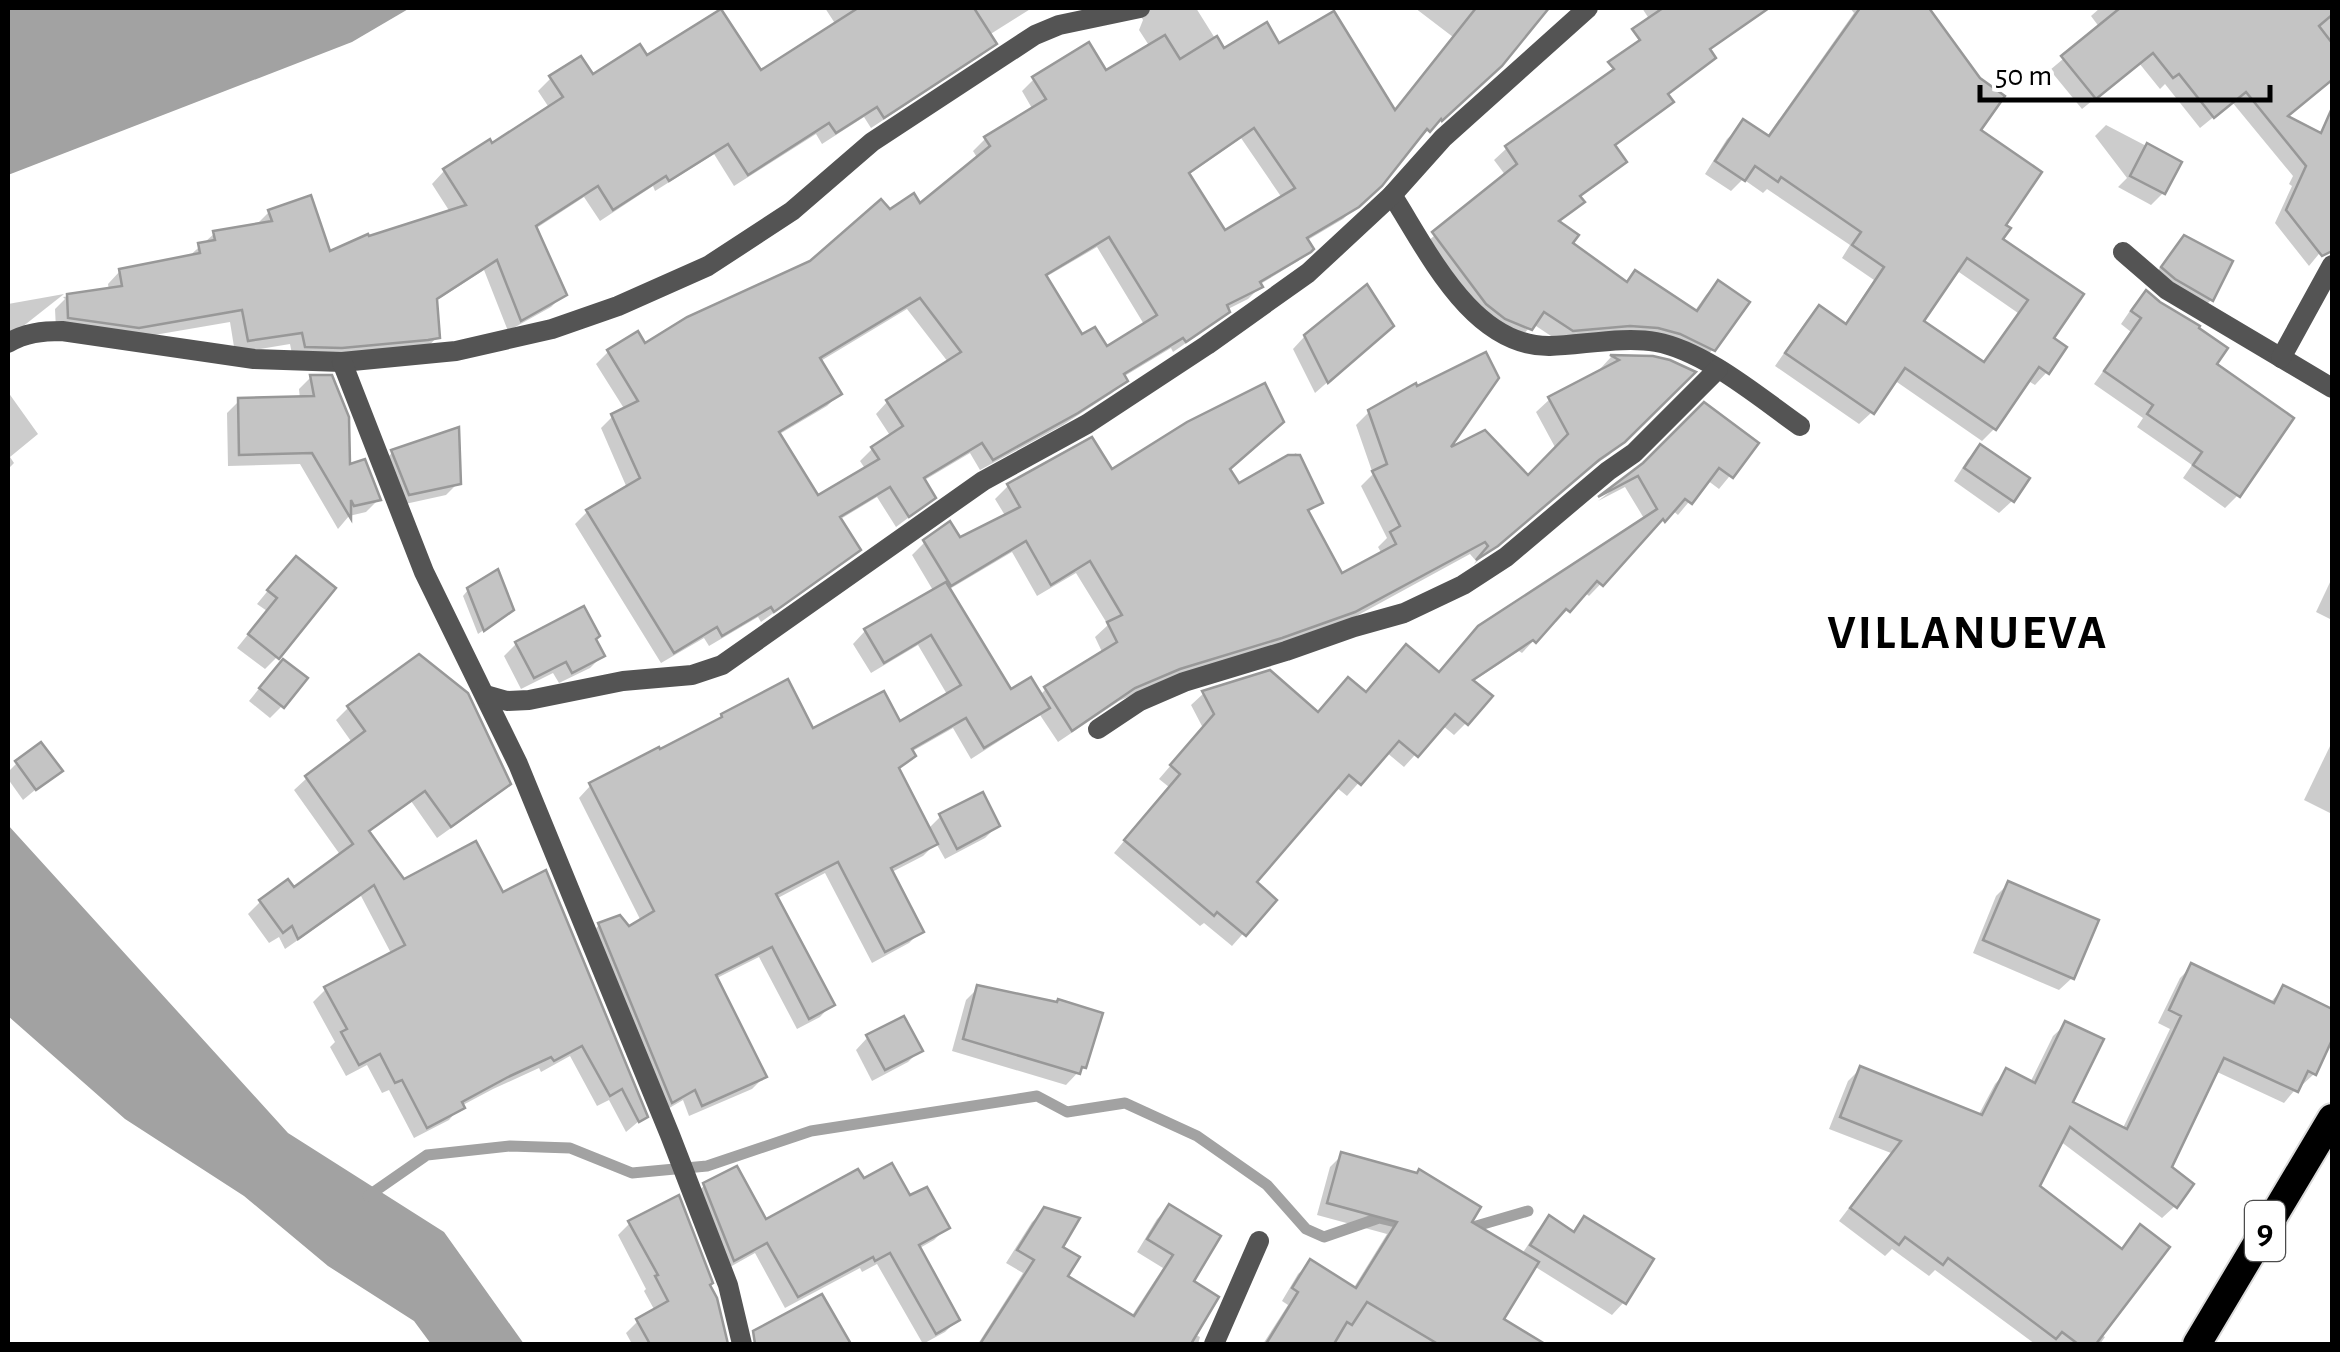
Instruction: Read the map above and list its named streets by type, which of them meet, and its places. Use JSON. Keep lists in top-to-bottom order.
{
  "streets": {
    "highway": ["9"]
  },
  "districts": ["VILLANUEVA"],
  "scale_bar": "50 m"
}
